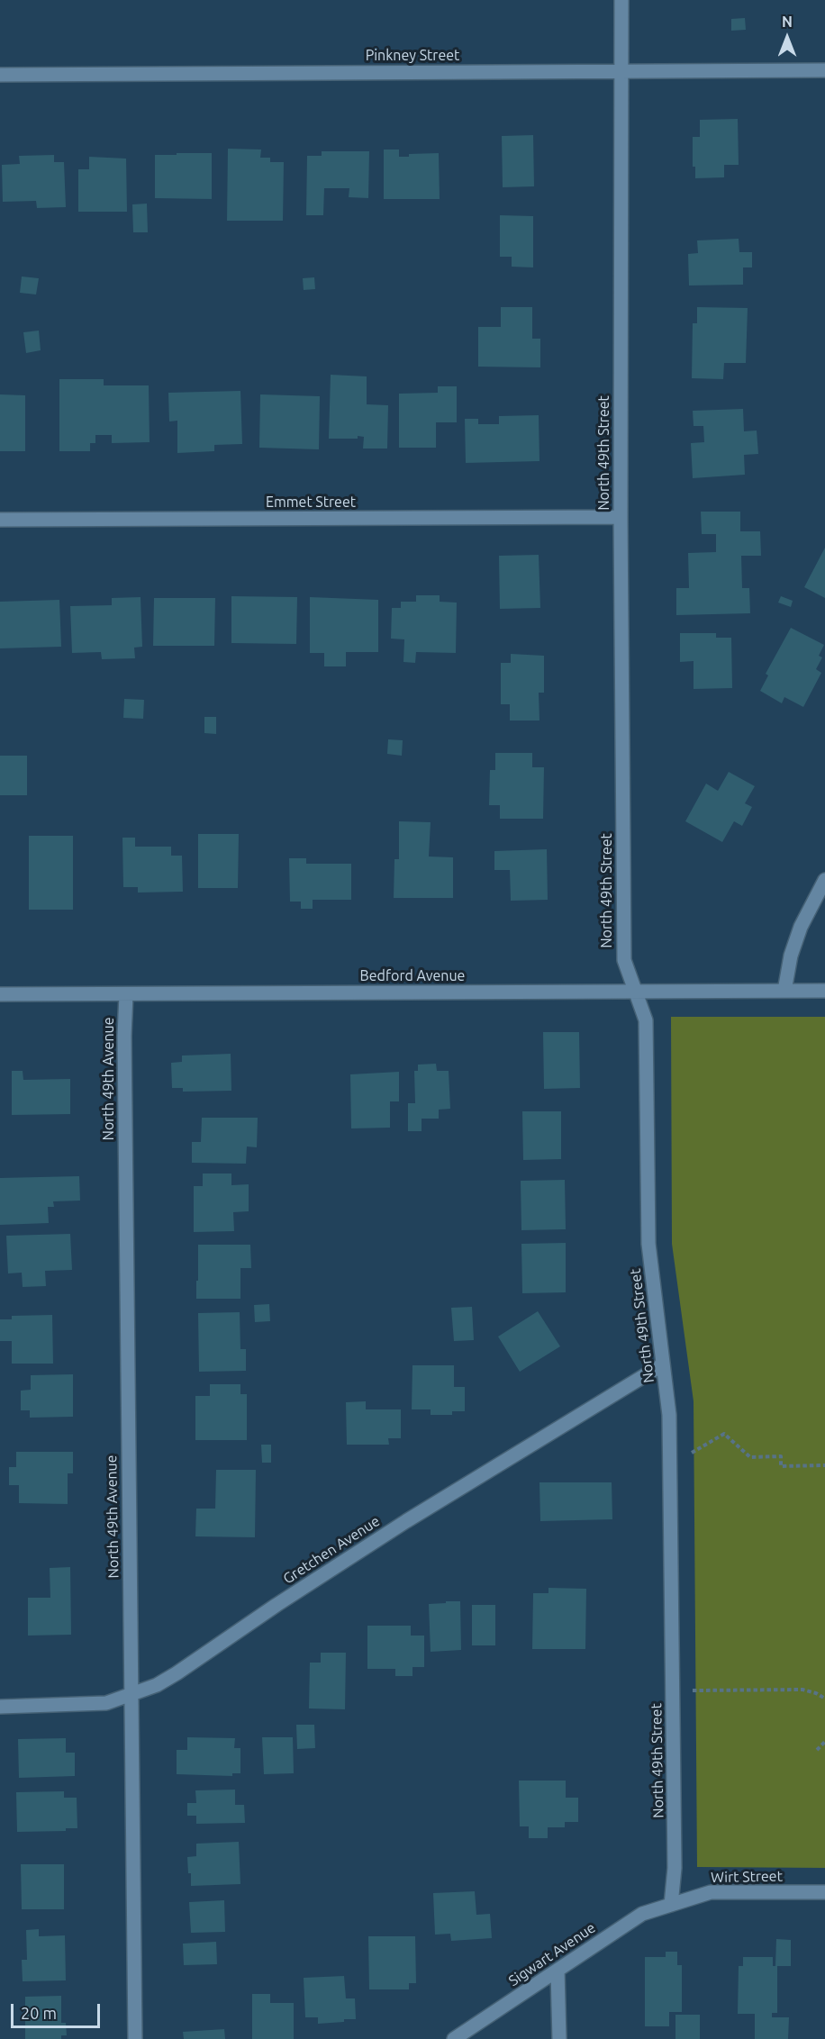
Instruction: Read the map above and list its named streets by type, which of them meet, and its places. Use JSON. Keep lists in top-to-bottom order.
{
  "streets": {
    "street": [
      "Pinkney Street",
      "North 49th Street",
      "Emmet Street",
      "Bedford Avenue",
      "North 49th Avenue",
      "Gretchen Avenue",
      "Wirt Street",
      "Sigwart Avenue"
    ]
  },
  "crossings": [
    ["Pinkney Street", "North 49th Street"],
    ["North 49th Street", "Emmet Street"],
    ["North 49th Street", "Bedford Avenue"],
    ["North 49th Street", "Gretchen Avenue"],
    ["North 49th Street", "Wirt Street"],
    ["North 49th Street", "Sigwart Avenue"],
    ["Bedford Avenue", "North 49th Avenue"],
    ["North 49th Avenue", "Gretchen Avenue"],
    ["Wirt Street", "Sigwart Avenue"]
  ],
  "scale_bar": "20 m",
  "north": "top"
}
